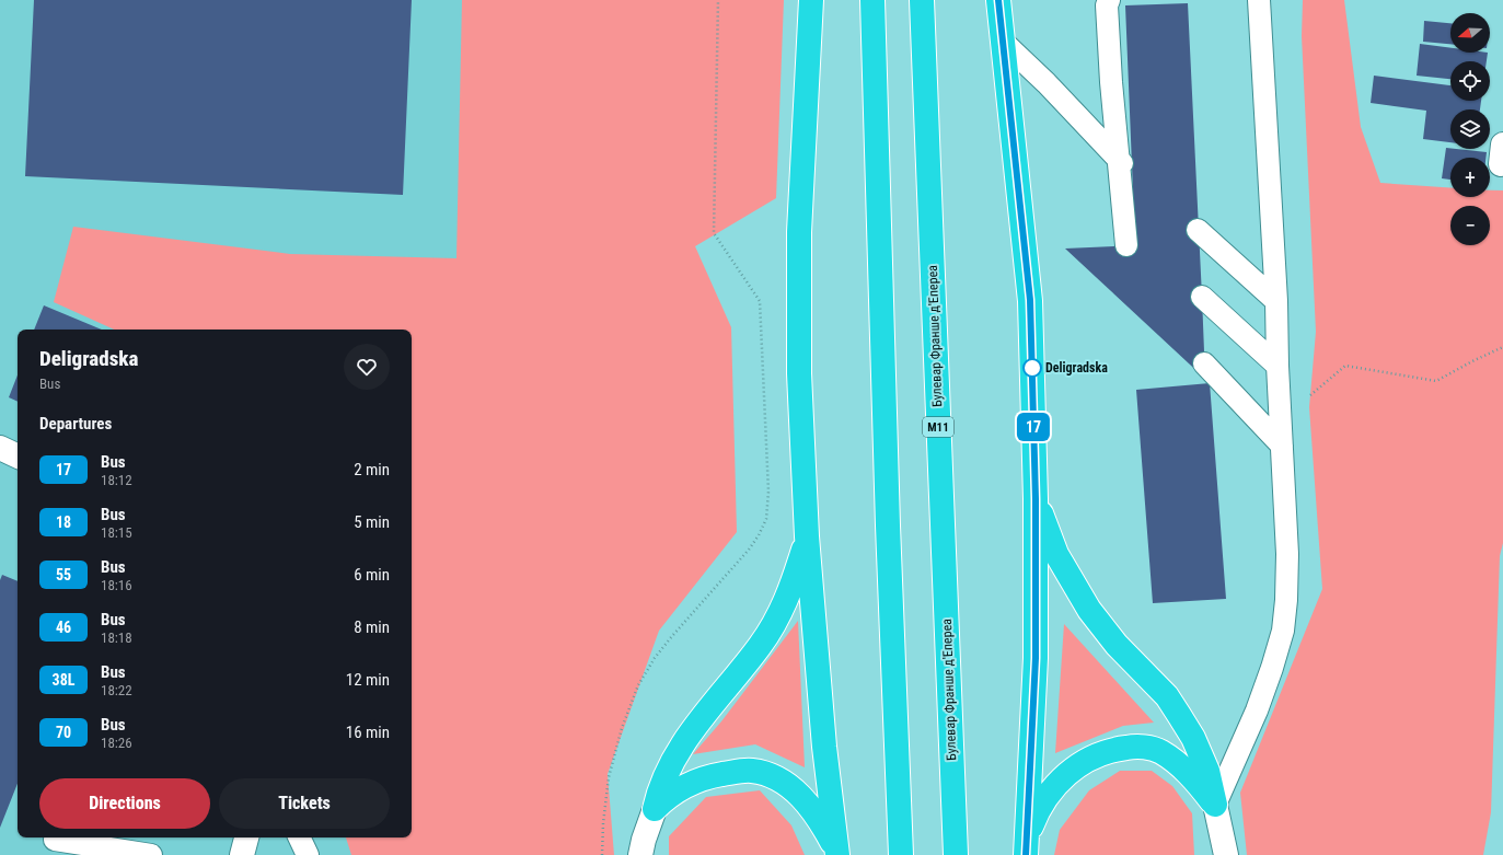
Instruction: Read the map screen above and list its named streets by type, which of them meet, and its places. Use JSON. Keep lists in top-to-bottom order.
{
  "streets": {
    "highway": ["Булевар Франше д'Епереа", "M11"]
  },
  "places": ["Deligradska"],
  "lines": ["bus line 17"],
  "north": "left",
  "page": {
    "on_map": "17",
    "map_buttons": ["+", "−"],
    "heading": [
      ["Deligradska", "Bus"],
      "Departures"
    ],
    "list": [
      {
        "mark": "17",
        "name": "Bus",
        "note": "18:12",
        "value": "2 min"
      },
      {
        "mark": "18",
        "name": "Bus",
        "note": "18:15",
        "value": "5 min"
      },
      {
        "mark": "55",
        "name": "Bus",
        "note": "18:16",
        "value": "6 min"
      },
      {
        "mark": "46",
        "name": "Bus",
        "note": "18:18",
        "value": "8 min"
      },
      {
        "mark": "38L",
        "name": "Bus",
        "note": "18:22",
        "value": "12 min"
      },
      {
        "mark": "70",
        "name": "Bus",
        "note": "18:26",
        "value": "16 min"
      }
    ],
    "buttons": ["Directions", "Tickets"]
  }
}
